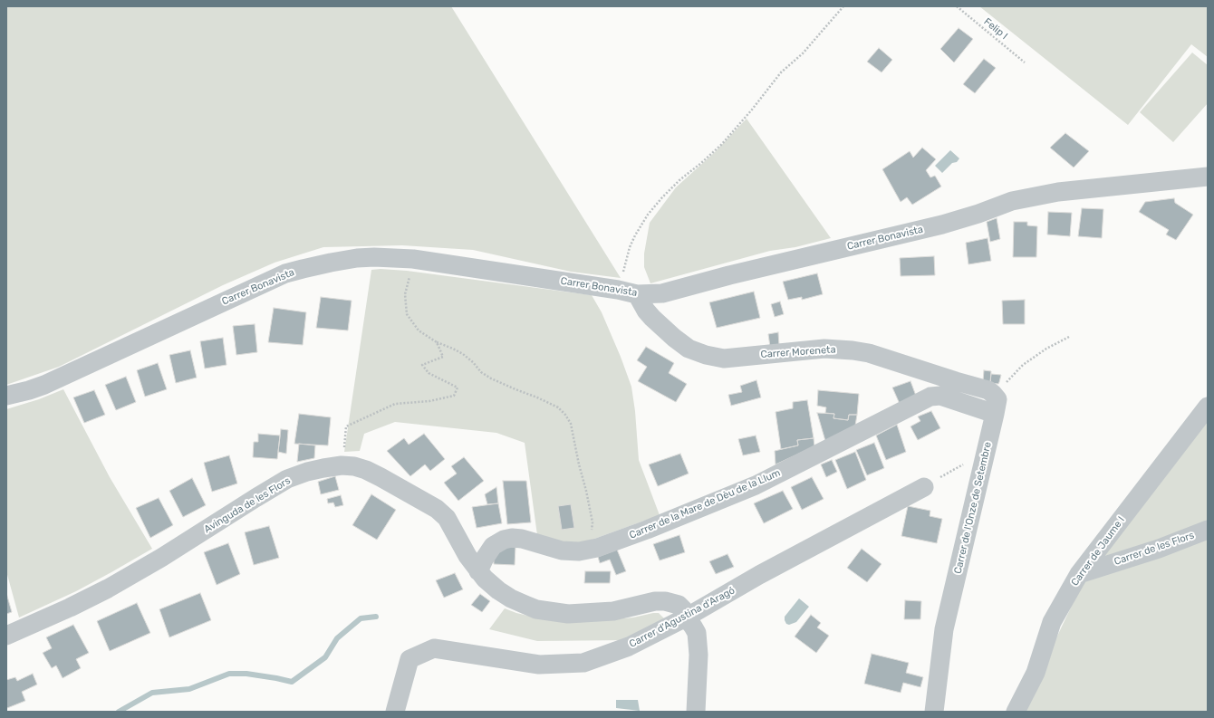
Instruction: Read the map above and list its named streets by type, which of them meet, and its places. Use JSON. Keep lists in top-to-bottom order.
{
  "streets": {
    "street": [
      "Carrer Bonavista",
      "Carrer Moreneta",
      "Carrer de la Mare de Dèu de la Llum",
      "Avinguda de les Flors",
      "Carrer de l'Onze de Setembre",
      "Carrer de les Flors",
      "Carrer de Jaume I",
      "Carrer d'Agustina d'Aragó"
    ],
    "path": ["Felip I"]
  },
  "crossings": [
    ["Carrer Bonavista", "Carrer Moreneta"],
    ["Carrer Moreneta", "Carrer de la Mare de Dèu de la Llum"],
    ["Carrer Moreneta", "Carrer de l'Onze de Setembre"],
    ["Carrer de la Mare de Dèu de la Llum", "Avinguda de les Flors"],
    ["Carrer de la Mare de Dèu de la Llum", "Carrer de l'Onze de Setembre"],
    ["Avinguda de les Flors", "Carrer d'Agustina d'Aragó"],
    ["Carrer de les Flors", "Carrer de Jaume I"]
  ]
}
